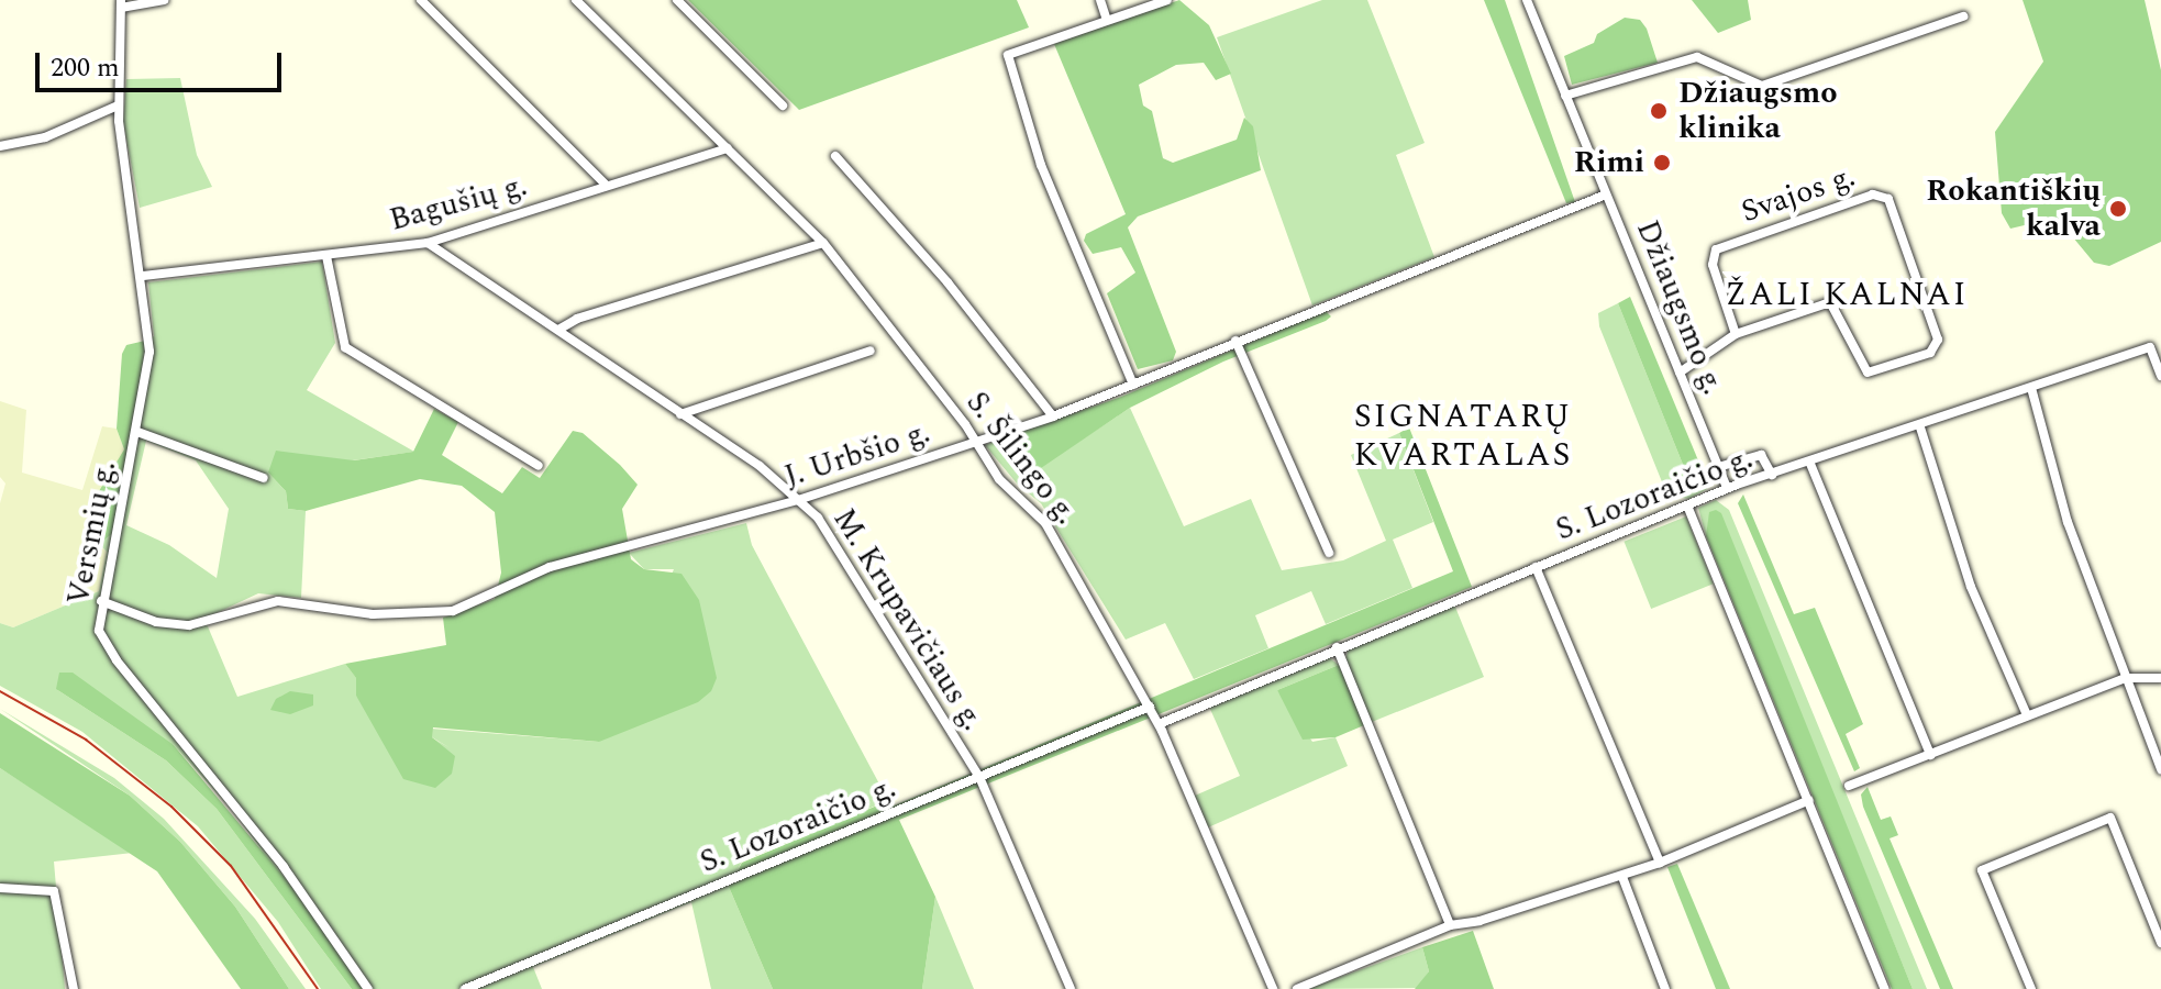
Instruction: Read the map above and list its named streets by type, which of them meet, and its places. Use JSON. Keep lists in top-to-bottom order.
{
  "streets": {
    "street": [
      "Svajos g.",
      "Bagušių g.",
      "Džiaugsmo g.",
      "J. Urbšio g.",
      "S. Šilingo g.",
      "S. Lozoraičio g.",
      "Versmių g.",
      "M. Krupavičiaus g."
    ]
  },
  "crossings": [
    ["Svajos g.", "Džiaugsmo g."],
    ["Bagušių g.", "S. Šilingo g."],
    ["Bagušių g.", "Versmių g."],
    ["Bagušių g.", "M. Krupavičiaus g."],
    ["Džiaugsmo g.", "J. Urbšio g."],
    ["Džiaugsmo g.", "S. Lozoraičio g."],
    ["J. Urbšio g.", "S. Šilingo g."],
    ["J. Urbšio g.", "Versmių g."],
    ["J. Urbšio g.", "M. Krupavičiaus g."],
    ["S. Šilingo g.", "S. Lozoraičio g."],
    ["S. Lozoraičio g.", "M. Krupavičiaus g."]
  ],
  "districts": ["ŽALI KALNAI", "SIGNATARŲ KVARTALAS"],
  "places": ["Džiaugsmo klinika", "Rimi", "Rokantiškių kalva"],
  "scale_bar": "200 m"
}
